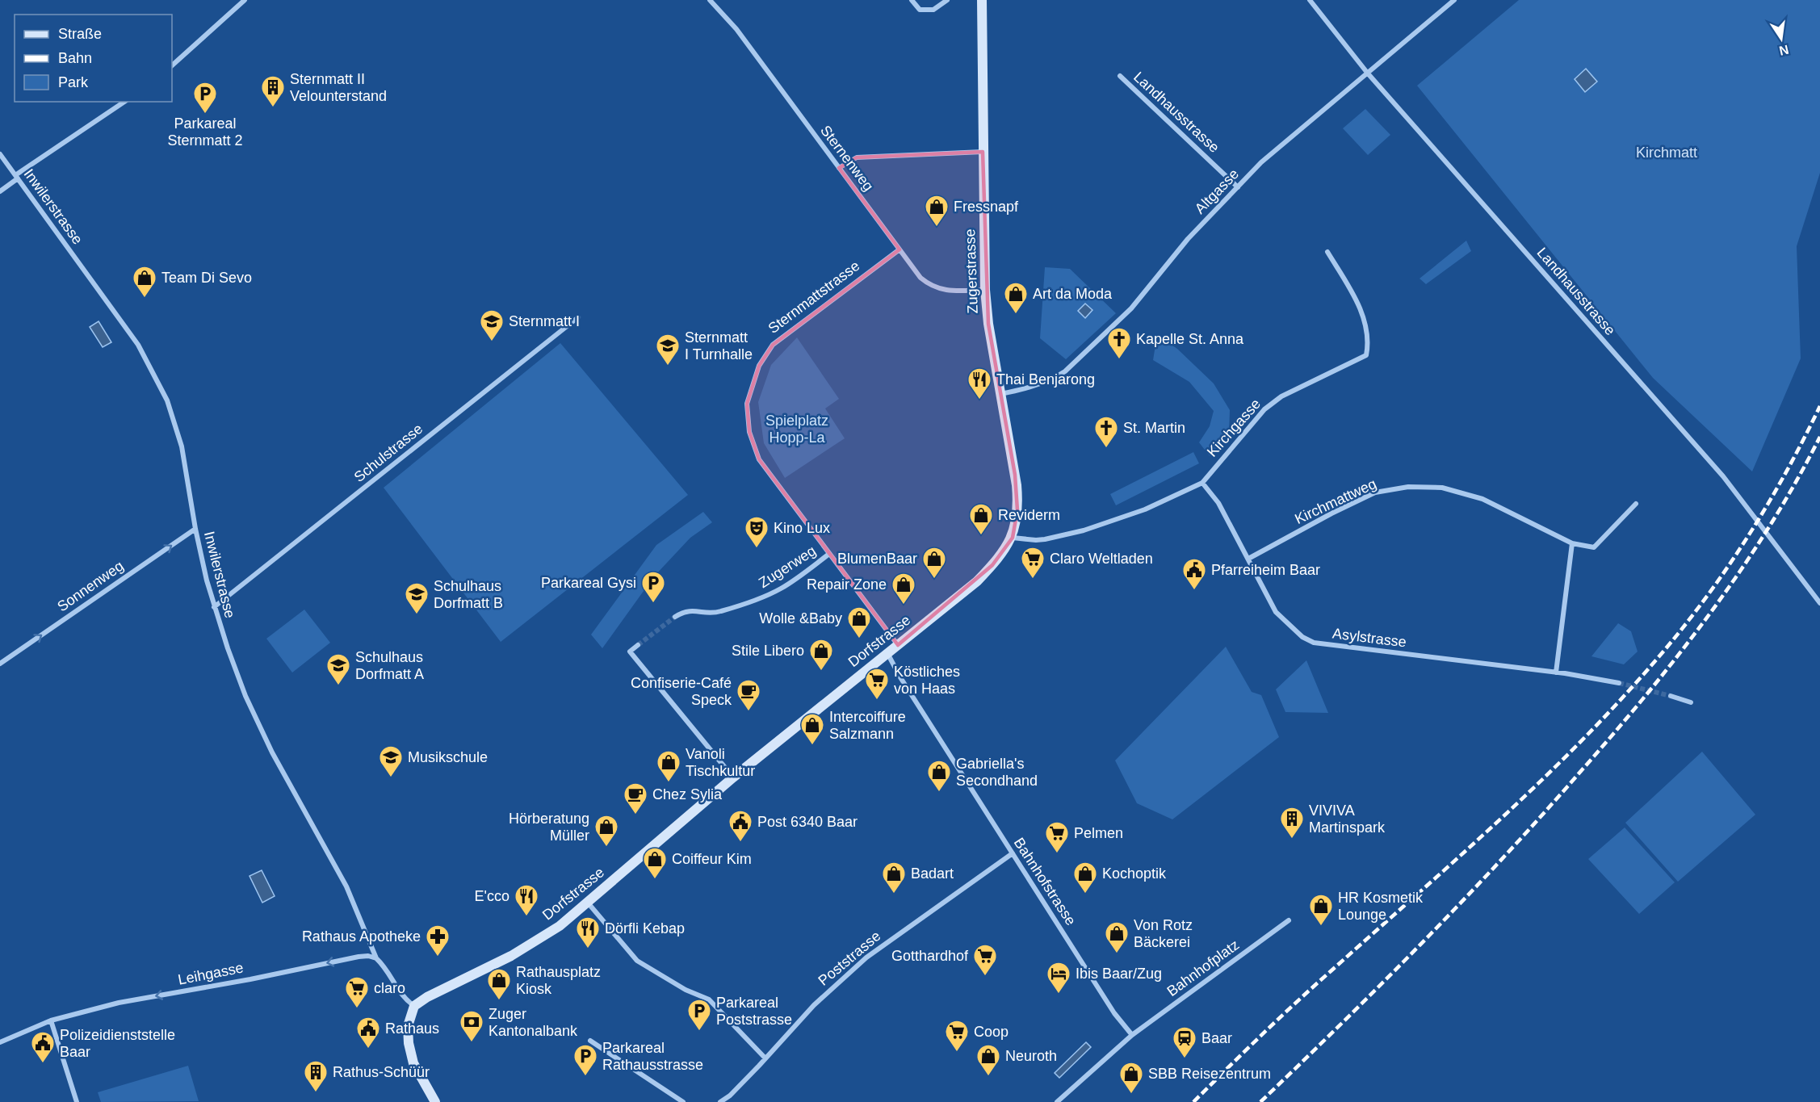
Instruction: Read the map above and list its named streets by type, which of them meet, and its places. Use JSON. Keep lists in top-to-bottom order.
{
  "streets": {
    "street": [
      "Landhausstrasse",
      "Sternenweg",
      "Altgasse",
      "Inwilerstrasse",
      "Zugerstrasse",
      "Sternmattstrasse",
      "Kirchgasse",
      "Schulstrasse",
      "Kirchmattweg",
      "Zugerweg",
      "Sonnenweg",
      "Asylstrasse",
      "Dorfstrasse",
      "Bahnhofstrasse",
      "Poststrasse",
      "Bahnhofplatz",
      "Leihgasse"
    ]
  },
  "crossings": [
    ["Landhausstrasse", "Altgasse"],
    ["Sternenweg", "Zugerstrasse"],
    ["Sternenweg", "Sternmattstrasse"],
    ["Altgasse", "Zugerstrasse"],
    ["Inwilerstrasse", "Schulstrasse"],
    ["Inwilerstrasse", "Sonnenweg"],
    ["Inwilerstrasse", "Dorfstrasse"],
    ["Inwilerstrasse", "Leihgasse"],
    ["Zugerstrasse", "Kirchgasse"],
    ["Zugerstrasse", "Dorfstrasse"],
    ["Sternmattstrasse", "Zugerweg"],
    ["Sternmattstrasse", "Dorfstrasse"],
    ["Kirchgasse", "Asylstrasse"],
    ["Kirchgasse", "Dorfstrasse"],
    ["Kirchmattweg", "Asylstrasse"],
    ["Dorfstrasse", "Bahnhofstrasse"],
    ["Bahnhofstrasse", "Poststrasse"],
    ["Bahnhofstrasse", "Bahnhofplatz"]
  ],
  "one_way": ["Sonnenweg", "Leihgasse"],
  "parks": ["Kirchmatt", "Spielplatz Hopp-La"],
  "places": {
    "building": ["Sternmatt II Velounterstand", "VIVIVA Martinspark", "Rathus-Schüür"],
    "parking": [
      "Parkareal Sternmatt 2",
      "Parkareal Gysi",
      "Parkareal Poststrasse",
      "Parkareal Rathausstrasse"
    ],
    "shop": [
      "Fressnapf",
      "Team Di Sevo",
      "Art da Moda",
      "Reviderm",
      "BlumenBaar",
      "Repair Zone",
      "Wolle &Baby",
      "Stile Libero",
      "Intercoiffure Salzmann",
      "Vanoli Tischkultur",
      "Gabriella's Secondhand",
      "Hörberatung Müller",
      "Coiffeur Kim",
      "Badart",
      "Kochoptik",
      "HR Kosmetik Lounge",
      "Von Rotz Bäckerei",
      "Rathausplatz Kiosk",
      "Neuroth",
      "SBB Reisezentrum"
    ],
    "school or university": [
      "Sternmatt I",
      "Sternmatt I Turnhalle",
      "Schulhaus Dorfmatt B",
      "Schulhaus Dorfmatt A",
      "Musikschule"
    ],
    "church": ["Kapelle St. Anna", "St. Martin"],
    "restaurant": ["Thai Benjarong", "E'cco", "Dörfli Kebap"],
    "theatre": ["Kino Lux"],
    "supermarket": [
      "Claro Weltladen",
      "Köstliches von Haas",
      "Pelmen",
      "Gotthardhof",
      "claro",
      "Coop"
    ],
    "public building": [
      "Pfarreiheim Baar",
      "Post 6340 Baar",
      "Rathaus",
      "Polizeidienststelle Baar"
    ],
    "cafe": ["Confiserie-Café Speck", "Chez Sylia"],
    "pharmacy": ["Rathaus Apotheke"],
    "hotel": ["Ibis Baar/Zug"],
    "bank": ["Zuger Kantonalbank"],
    "station": ["Baar"]
  },
  "legend": ["Straße", "Bahn", "Park"],
  "north": "bottom"
}
